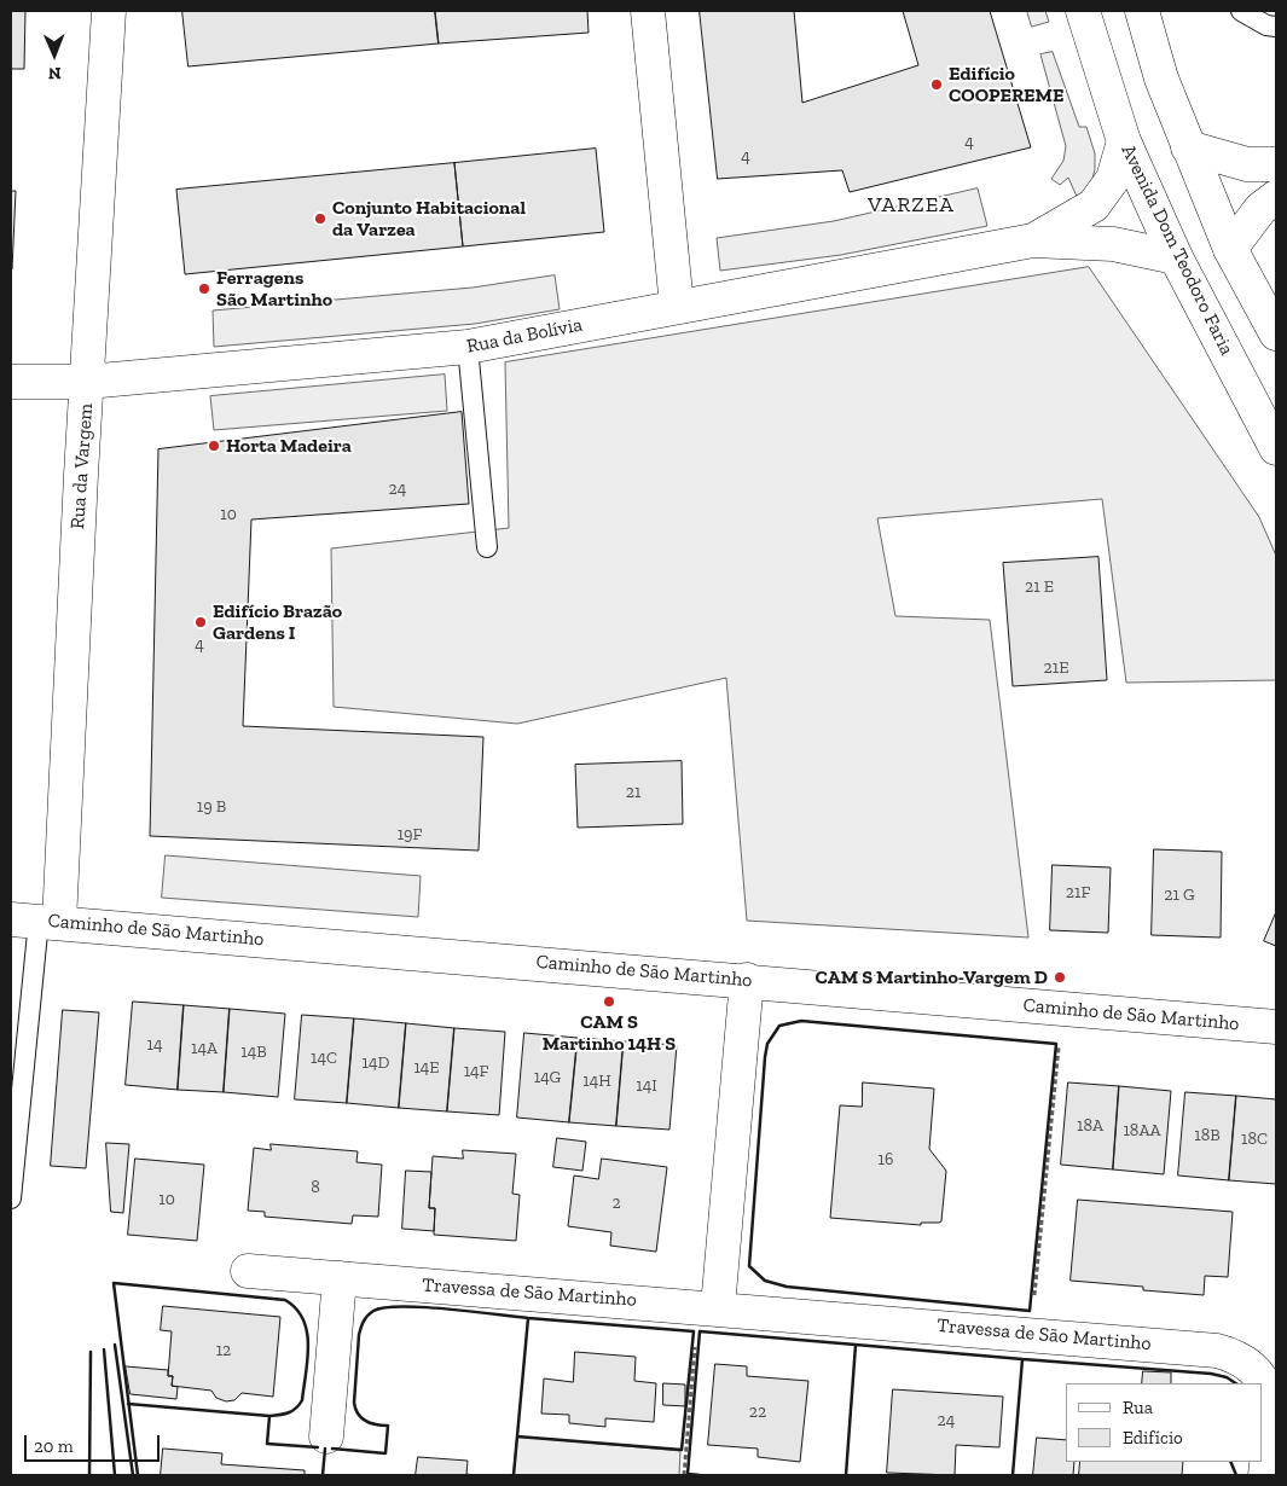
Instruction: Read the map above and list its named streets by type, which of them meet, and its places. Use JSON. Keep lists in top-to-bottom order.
{
  "streets": {
    "street": [
      "Avenida Dom Teodoro Faria",
      "Rua da Bolívia",
      "Rua da Vargem",
      "Caminho de São Martinho",
      "Travessa de São Martinho"
    ]
  },
  "crossings": [
    ["Avenida Dom Teodoro Faria", "Rua da Bolívia"],
    ["Rua da Bolívia", "Rua da Vargem"],
    ["Rua da Vargem", "Caminho de São Martinho"]
  ],
  "districts": ["VARZEA"],
  "places": [
    "Edifício COOPEREME",
    "Conjunto Habitacional da Varzea",
    "Ferragens São Martinho",
    "Horta Madeira",
    "Edifício Brazão Gardens I",
    "CAM S Martinho-Vargem D",
    "CAM S Martinho 14H S"
  ],
  "house_numbers": [
    "4",
    "4",
    "24",
    "10",
    "21 E",
    "4",
    "21E",
    "21",
    "19 B",
    "19F",
    "21F",
    "21 G",
    "14",
    "14A",
    "14B",
    "14C",
    "14D",
    "14E",
    "14F",
    "14G",
    "14H",
    "14I",
    "18A",
    "18AA",
    "18B",
    "18C",
    "16",
    "8",
    "10",
    "2",
    "12",
    "22",
    "24"
  ],
  "legend": ["Rua", "Edifício"],
  "scale_bar": "20 m",
  "north": "bottom"
}
